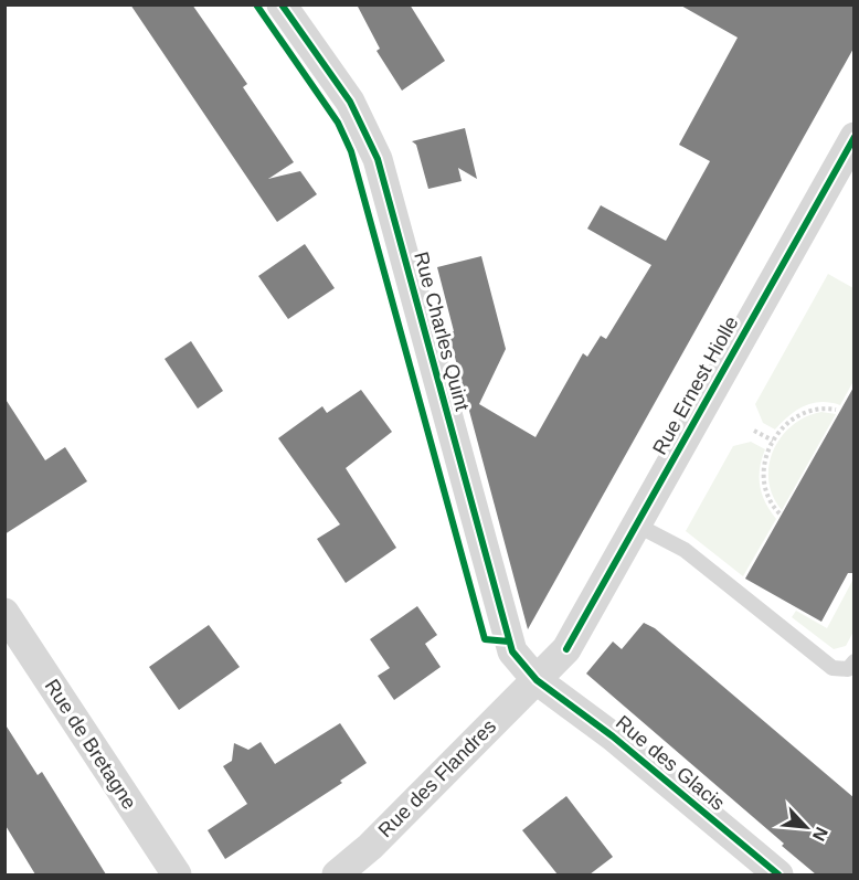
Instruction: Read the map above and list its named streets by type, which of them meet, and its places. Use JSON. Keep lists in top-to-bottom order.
{
  "streets": {
    "street": [
      "Rue Charles Quint",
      "Rue Ernest Hiolle",
      "Rue de Bretagne",
      "Rue des Glacis",
      "Rue des Flandres"
    ]
  },
  "crossings": [
    ["Rue Charles Quint", "Rue Ernest Hiolle"],
    ["Rue Charles Quint", "Rue des Glacis"],
    ["Rue Charles Quint", "Rue des Flandres"],
    ["Rue Ernest Hiolle", "Rue des Glacis"],
    ["Rue Ernest Hiolle", "Rue des Flandres"],
    ["Rue des Glacis", "Rue des Flandres"]
  ],
  "north": "bottom right"
}
